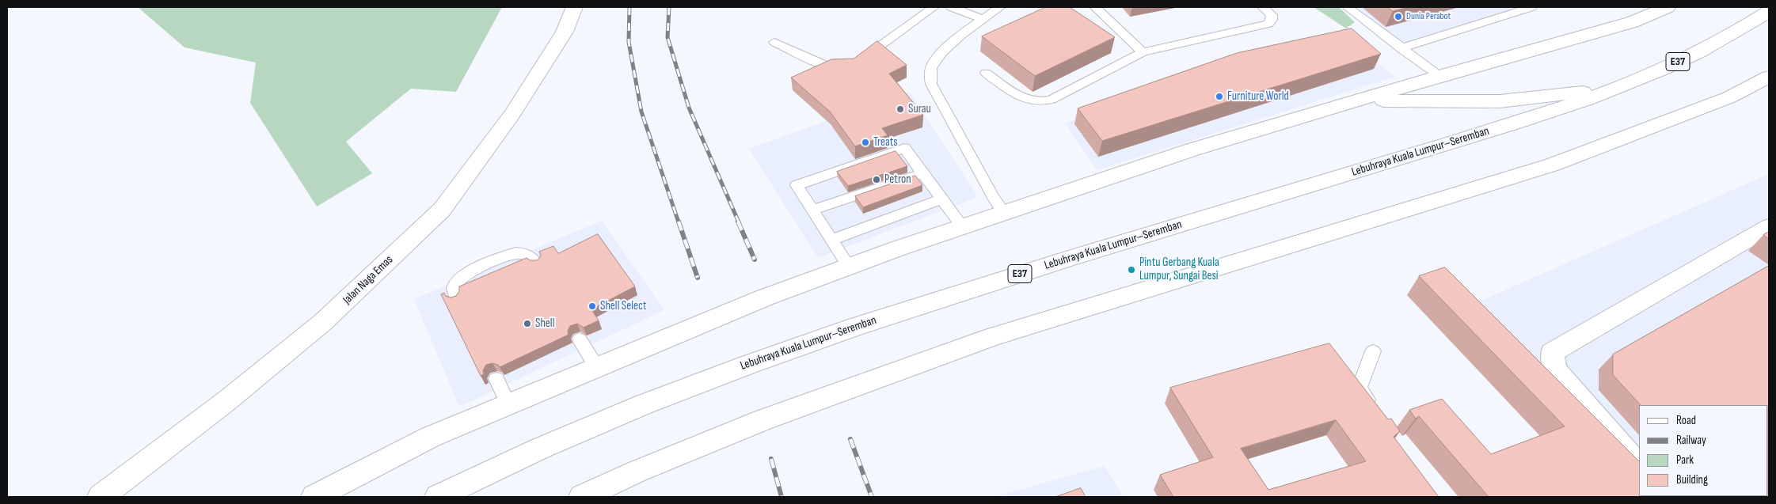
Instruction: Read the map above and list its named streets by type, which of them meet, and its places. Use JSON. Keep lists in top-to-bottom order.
{
  "streets": {
    "main road": ["E37", "Lebuhraya Kuala Lumpur–Seremban", "Jalan Naga Emas"]
  },
  "places": [
    "Dunia Perabot",
    "Furniture World",
    "Surau",
    "Treats",
    "Petron",
    "Pintu Gerbang Kuala Lumpur, Sungai Besi",
    "Shell Select",
    "Shell"
  ],
  "legend": [
    "Road",
    "Railway",
    "Park",
    "Building"
  ]
}
